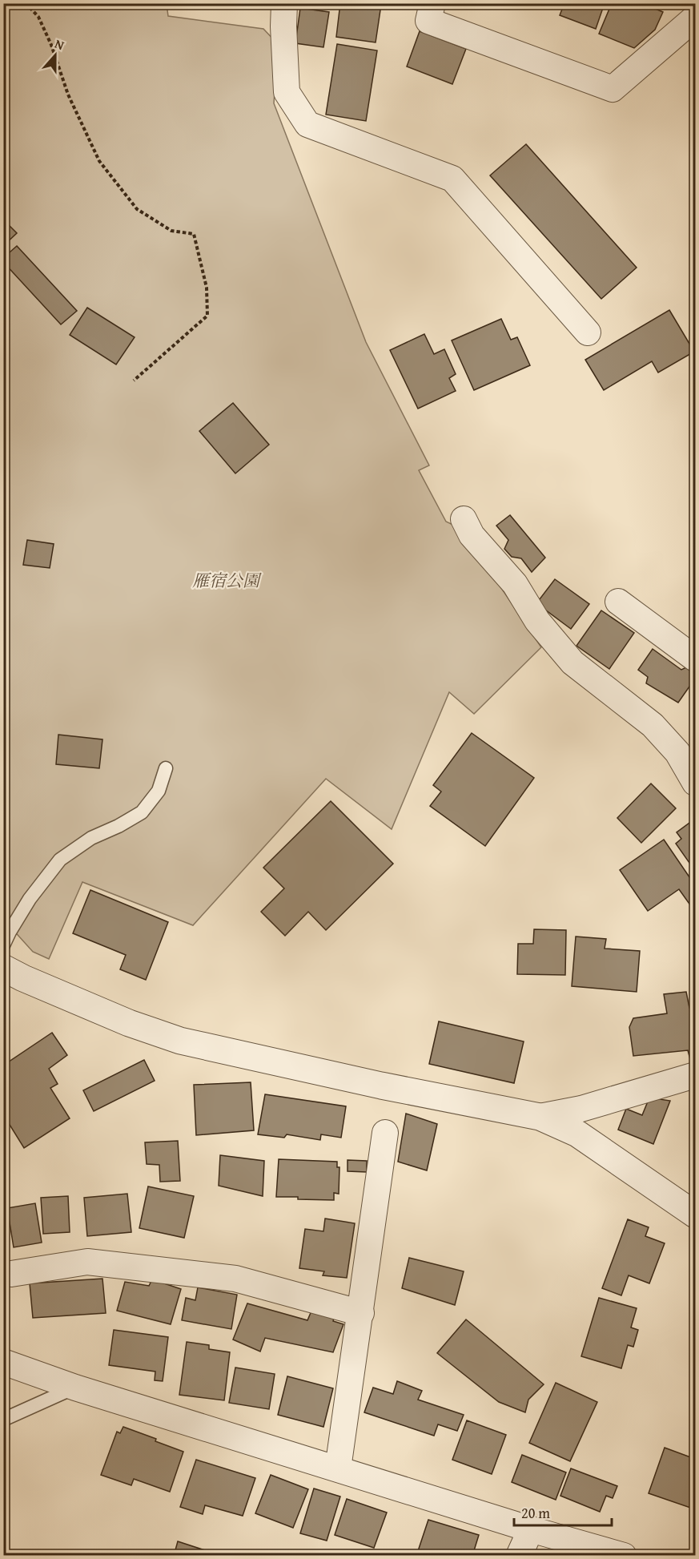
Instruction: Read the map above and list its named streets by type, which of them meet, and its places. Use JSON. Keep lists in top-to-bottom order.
{
  "parks": ["雁宿公園"],
  "scale_bar": "20 m",
  "north": "top"
}
